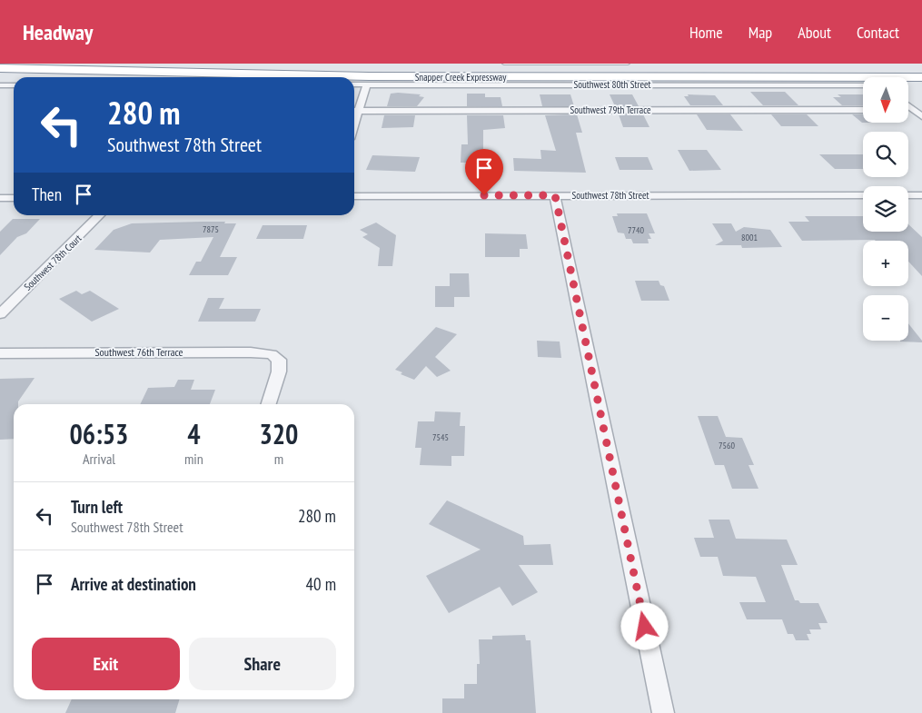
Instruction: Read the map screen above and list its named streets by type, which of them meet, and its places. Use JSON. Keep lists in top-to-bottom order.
{
  "streets": {
    "highway": ["Snapper Creek Expressway"],
    "street": [
      "Southwest 80th Street",
      "Southwest 79th Terrace",
      "Southwest 78th Street",
      "Southwest 78th Court",
      "Southwest 76th Terrace"
    ]
  },
  "house_numbers": [
    "7875",
    "7740",
    "8001",
    "7545",
    "7560"
  ],
  "north": "bottom",
  "page": {
    "header": "Headway",
    "nav": [
      "Home",
      "Map",
      "About",
      "Contact"
    ],
    "map_buttons": ["+", "−"],
    "turn": ["280 m", "Southwest 78th Street"],
    "then": "Then",
    "eta": [
      "06:53",
      "Arrival",
      "4",
      "min",
      "320",
      "m"
    ],
    "list": [
      {
        "name": "Turn left",
        "note": "Southwest 78th Street",
        "value": "280 m"
      },
      {
        "name": "Arrive at destination",
        "value": "40 m"
      }
    ],
    "buttons": ["Exit", "Share"]
  }
}
